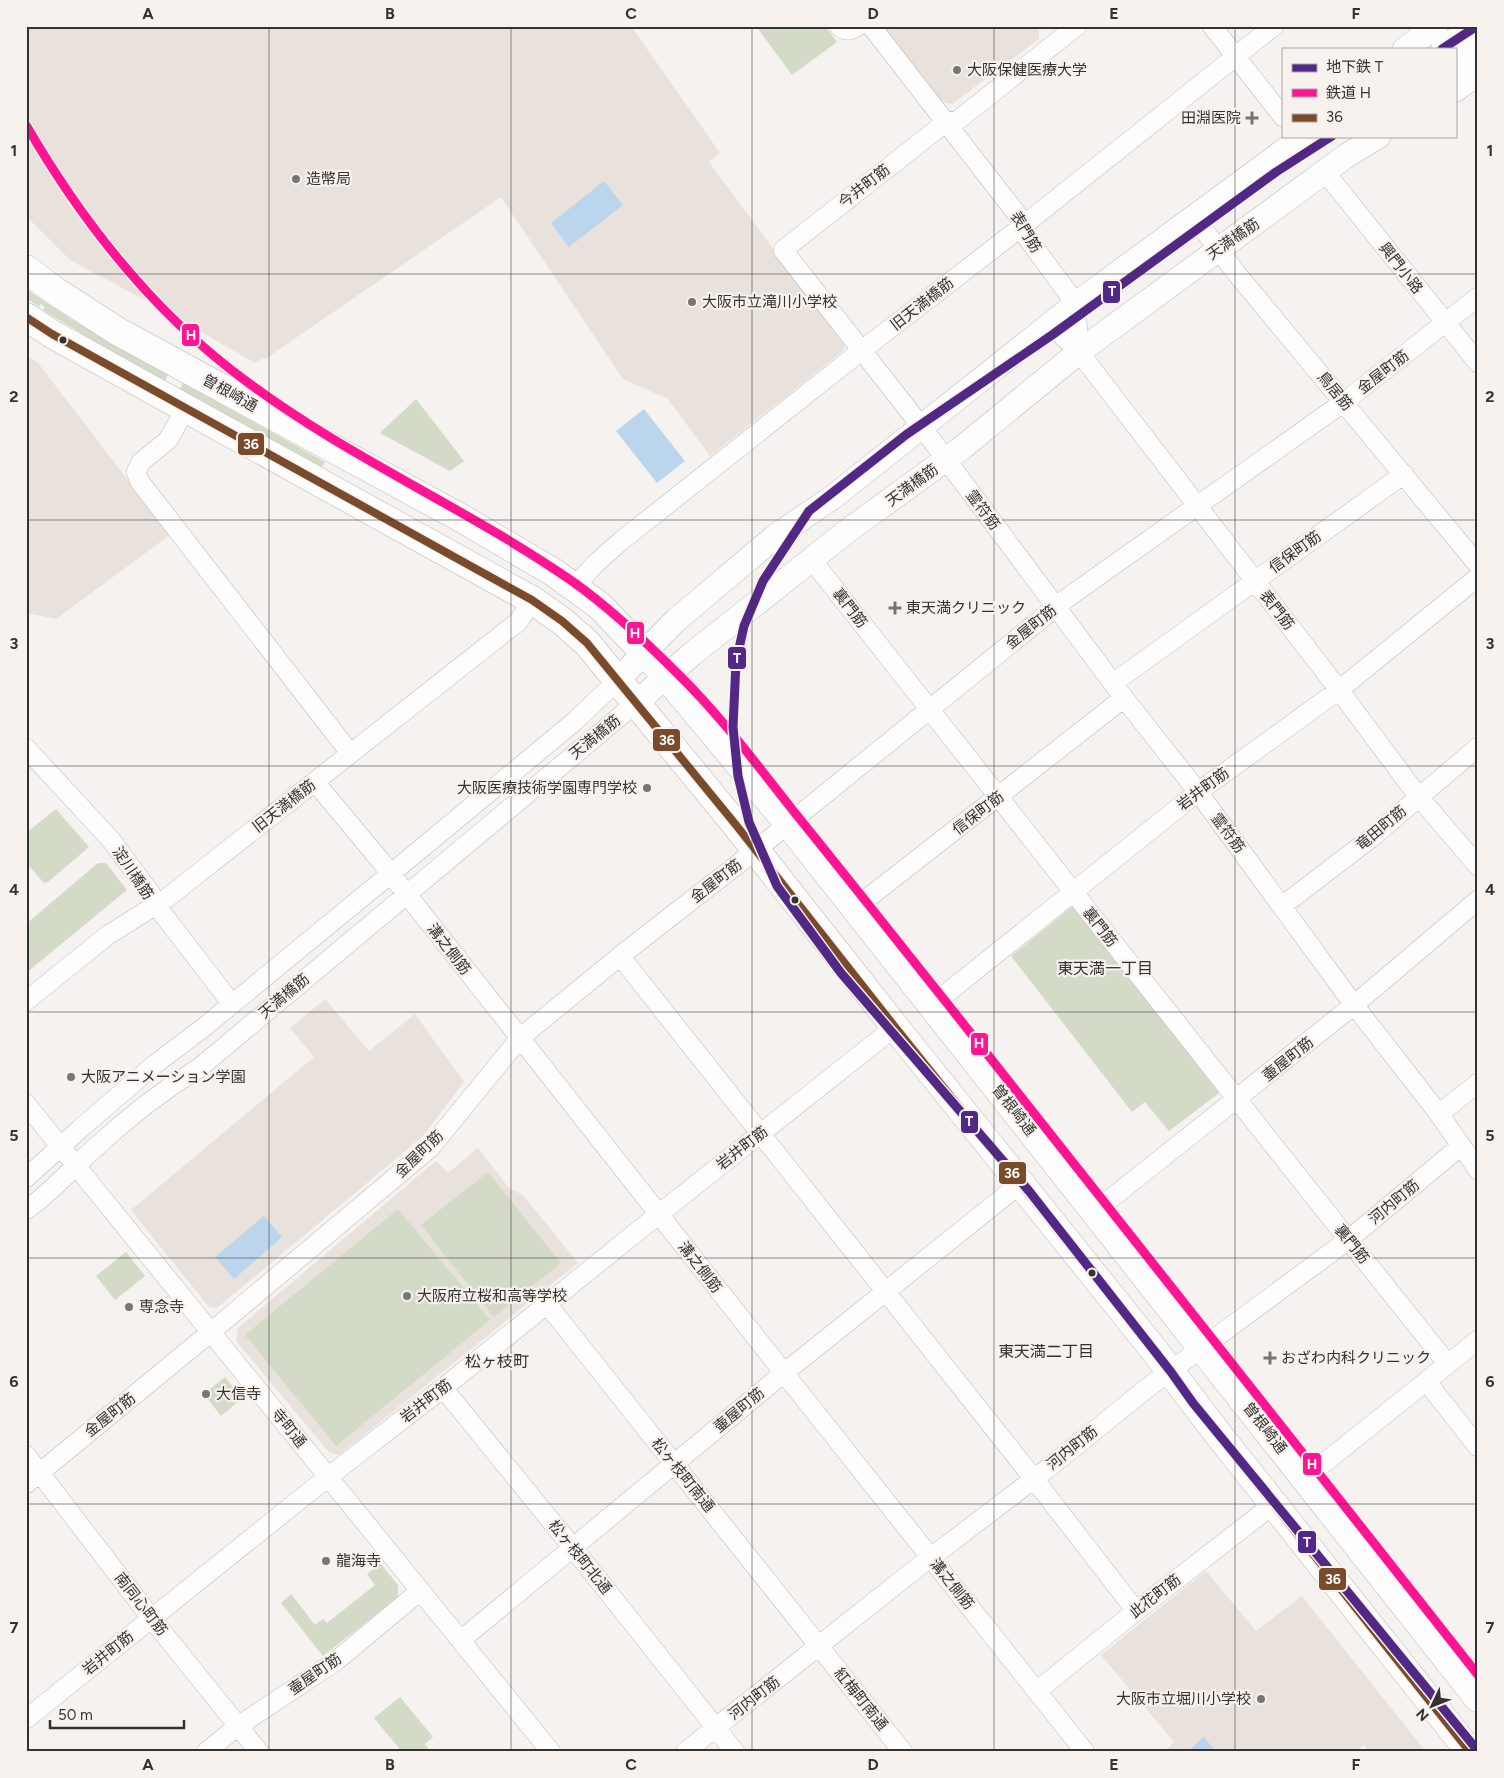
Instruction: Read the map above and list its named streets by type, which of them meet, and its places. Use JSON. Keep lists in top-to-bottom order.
{
  "streets": {
    "highway": ["曽根崎通"],
    "main road": ["天満橋筋"],
    "street": [
      "今井町筋",
      "表門筋",
      "興門小路",
      "旧天満橋筋",
      "金屋町筋",
      "鳥居筋",
      "霊符筋",
      "信保町筋",
      "裏門筋",
      "岩井町筋",
      "竜田町筋",
      "淀川橋筋",
      "溝之側筋",
      "壷屋町筋",
      "河内町筋",
      "寺町通",
      "松ヶ枝町南通",
      "松ヶ枝町北通",
      "此花町筋",
      "南同心町筋",
      "紅梅町南通"
    ]
  },
  "crossings": [
    ["今井町筋", "表門筋"],
    ["今井町筋", "霊符筋"],
    ["表門筋", "天満橋筋"],
    ["表門筋", "旧天満橋筋"],
    ["表門筋", "金屋町筋"],
    ["表門筋", "信保町筋"],
    ["表門筋", "岩井町筋"],
    ["表門筋", "竜田町筋"],
    ["天満橋筋", "興門小路"],
    ["天満橋筋", "鳥居筋"],
    ["天満橋筋", "曽根崎通"],
    ["天満橋筋", "霊符筋"],
    ["天満橋筋", "裏門筋"],
    ["天満橋筋", "淀川橋筋"],
    ["天満橋筋", "溝之側筋"],
    ["天満橋筋", "寺町通"],
    ["興門小路", "金屋町筋"],
    ["旧天満橋筋", "曽根崎通"],
    ["旧天満橋筋", "霊符筋"],
    ["旧天満橋筋", "淀川橋筋"],
    ["旧天満橋筋", "溝之側筋"],
    ["金屋町筋", "鳥居筋"],
    ["金屋町筋", "曽根崎通"],
    ["金屋町筋", "霊符筋"],
    ["金屋町筋", "裏門筋"],
    ["金屋町筋", "溝之側筋"],
    ["金屋町筋", "寺町通"],
    ["金屋町筋", "南同心町筋"],
    ["鳥居筋", "信保町筋"],
    ["曽根崎通", "信保町筋"],
    ["曽根崎通", "岩井町筋"],
    ["曽根崎通", "壷屋町筋"],
    ["曽根崎通", "河内町筋"],
    ["霊符筋", "信保町筋"],
    ["霊符筋", "岩井町筋"],
    ["霊符筋", "竜田町筋"],
    ["霊符筋", "壷屋町筋"],
    ["霊符筋", "河内町筋"],
    ["信保町筋", "裏門筋"],
    ["裏門筋", "岩井町筋"],
    ["裏門筋", "壷屋町筋"],
    ["裏門筋", "河内町筋"],
    ["岩井町筋", "溝之側筋"],
    ["岩井町筋", "寺町通"],
    ["岩井町筋", "松ヶ枝町南通"],
    ["岩井町筋", "松ヶ枝町北通"],
    ["岩井町筋", "南同心町筋"],
    ["溝之側筋", "壷屋町筋"],
    ["溝之側筋", "河内町筋"],
    ["溝之側筋", "此花町筋"],
    ["壷屋町筋", "寺町通"],
    ["壷屋町筋", "松ヶ枝町南通"],
    ["壷屋町筋", "松ヶ枝町北通"],
    ["壷屋町筋", "南同心町筋"],
    ["河内町筋", "松ヶ枝町南通"],
    ["河内町筋", "松ヶ枝町北通"],
    ["河内町筋", "紅梅町南通"],
    ["松ヶ枝町南通", "紅梅町南通"]
  ],
  "districts": ["東天満一丁目", "東天満二丁目", "松ヶ枝町"],
  "places": {
    "other": [
      "大阪保健医療大学",
      "造幣局",
      "大阪市立滝川小学校",
      "大阪医療技術学園専門学校",
      "大阪アニメーション学園",
      "大阪府立桜和高等学校",
      "専念寺",
      "大信寺",
      "龍海寺",
      "大阪市立堀川小学校"
    ],
    "health": ["田淵医院", "東天満クリニック", "おざわ内科クリニック"]
  },
  "lines": ["metro line T", "rail line H", "transit line 36"],
  "legend": ["地下鉄 T", "鉄道 H", "36"],
  "scale_bar": "50 m",
  "north": "bottom left",
  "grid": {
    "columns": [
      "A",
      "B",
      "C",
      "D",
      "E",
      "F"
    ],
    "rows": [
      "1",
      "2",
      "3",
      "4",
      "5",
      "6",
      "7"
    ]
  }
}
